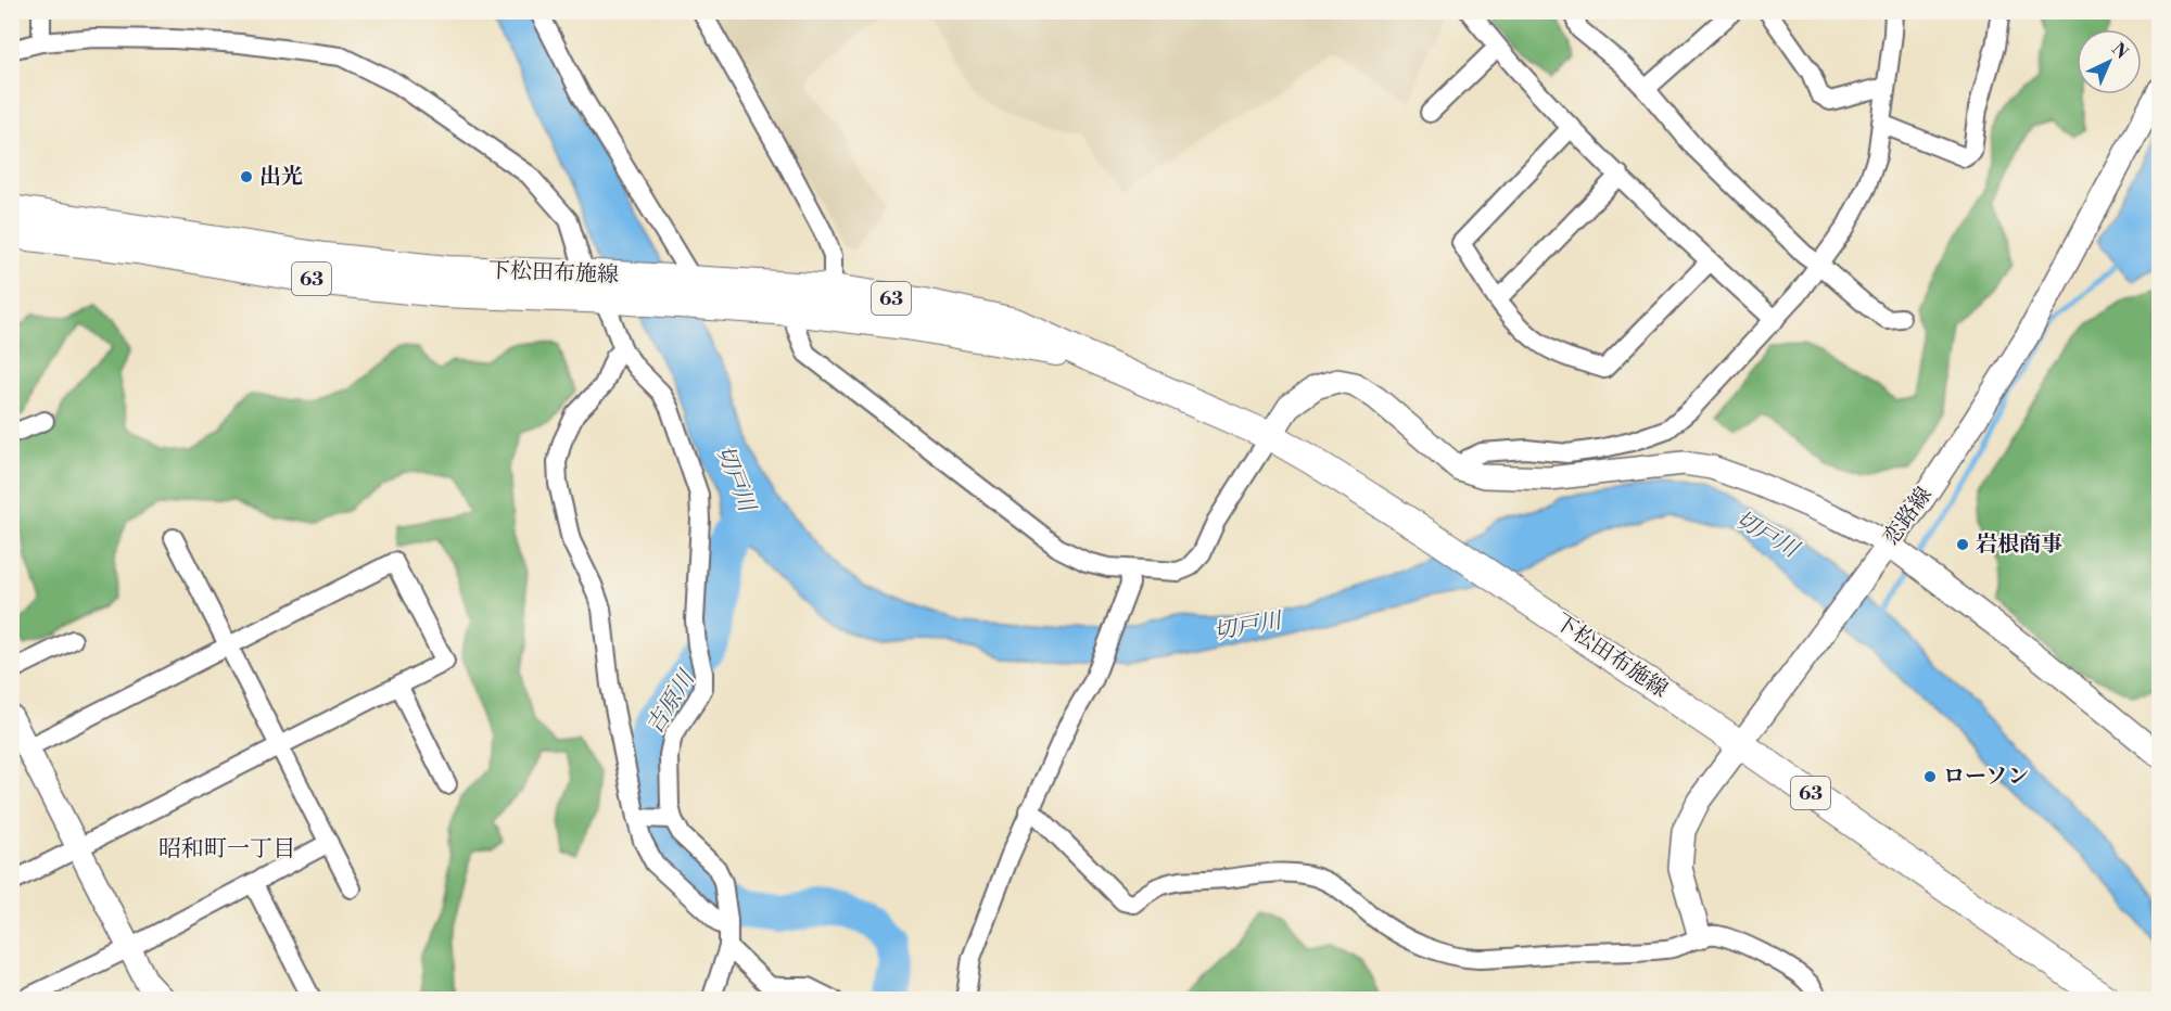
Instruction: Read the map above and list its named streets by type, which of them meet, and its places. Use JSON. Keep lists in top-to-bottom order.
{
  "streets": {
    "main road": ["下松田布施線", "63"],
    "street": ["恋路線"]
  },
  "crossings": [
    ["下松田布施線", "恋路線"]
  ],
  "districts": ["昭和町一丁目"],
  "water": ["切戸川", "吉原川"],
  "places": ["出光", "岩根商事", "ローソン"],
  "north": "top right"
}
